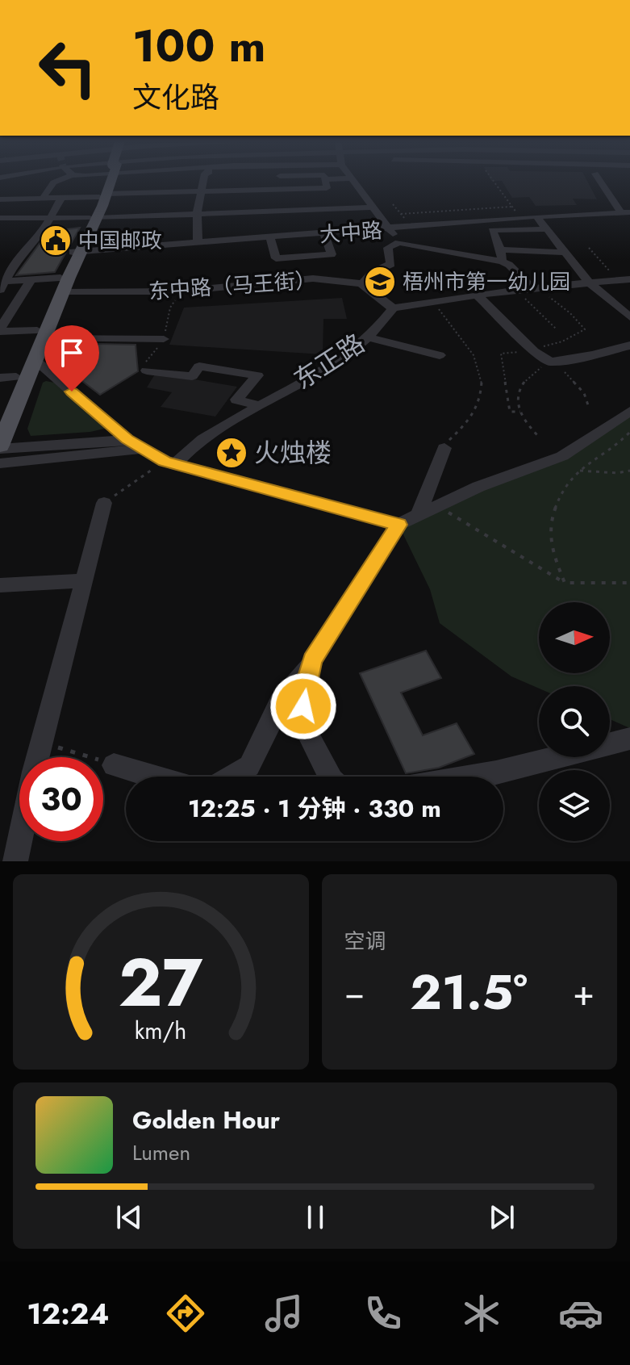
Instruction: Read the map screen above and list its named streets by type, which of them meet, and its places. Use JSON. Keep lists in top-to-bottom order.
{
  "streets": {
    "street": ["大中路", "东中路（马王街）", "东正路"]
  },
  "places": {
    "public building": ["中国邮政"],
    "school or university": ["梧州市第一幼儿园"],
    "place": ["火烛楼"]
  },
  "north": "right",
  "page": {
    "turn": ["100 m", "文化路"],
    "limit": "30",
    "trip": "12:25 · 1 分钟 · 330 m",
    "tile": "空调",
    "heat": ["−", "21.5°", "+"],
    "song": ["Golden Hour", "Lumen"],
    "tabs": "12:24",
    "gauge": ["27", "km/h"]
  }
}
